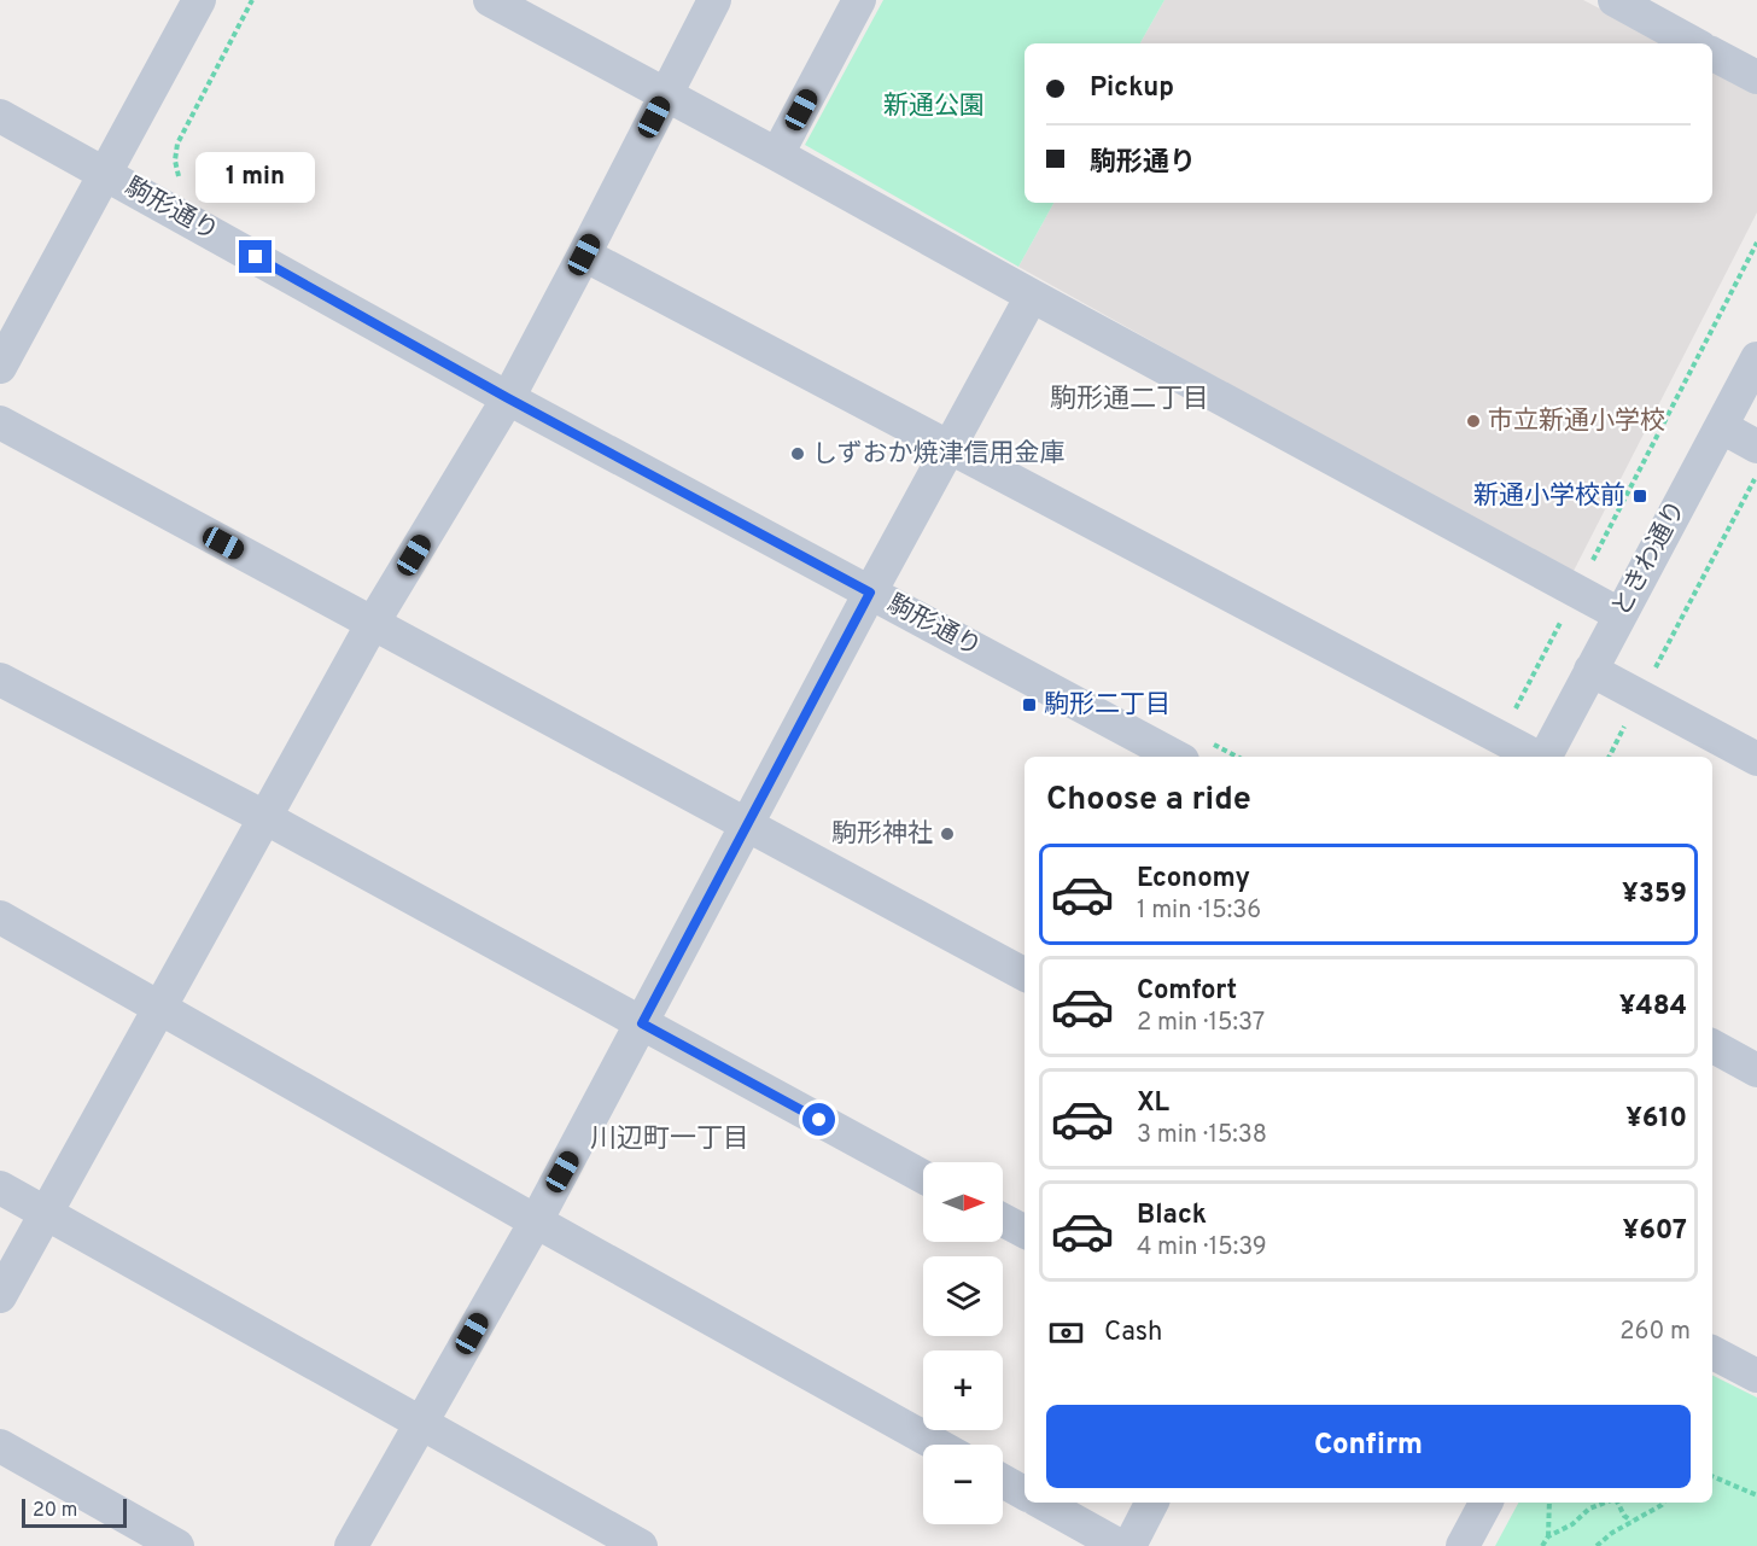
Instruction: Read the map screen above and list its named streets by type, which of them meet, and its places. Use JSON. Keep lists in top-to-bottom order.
{
  "streets": {
    "street": ["駒形通り", "ときわ通り"]
  },
  "districts": ["駒形通二丁目", "川辺町一丁目"],
  "parks": ["新通公園"],
  "places": {
    "other": ["市立新通小学校", "しずおか焼津信用金庫", "駒形神社"],
    "transit": ["新通小学校前", "駒形二丁目"]
  },
  "scale_bar": "20 m",
  "north": "right",
  "page": {
    "banner": ["Pickup", "駒形通り"],
    "bubble": "1 min",
    "heading": "Choose a ride",
    "list": [
      {
        "name": "Economy",
        "note": "1 min · 15:36",
        "value": "¥359"
      },
      {
        "name": "Comfort",
        "note": "2 min · 15:37",
        "value": "¥484"
      },
      {
        "name": "XL",
        "note": "3 min · 15:38",
        "value": "¥610"
      },
      {
        "name": "Black",
        "note": "4 min · 15:39",
        "value": "¥607"
      }
    ],
    "map_buttons": ["+", "−"],
    "pay": ["Cash", "260 m"],
    "buttons": "Confirm",
    "scale": "20 m"
  }
}
